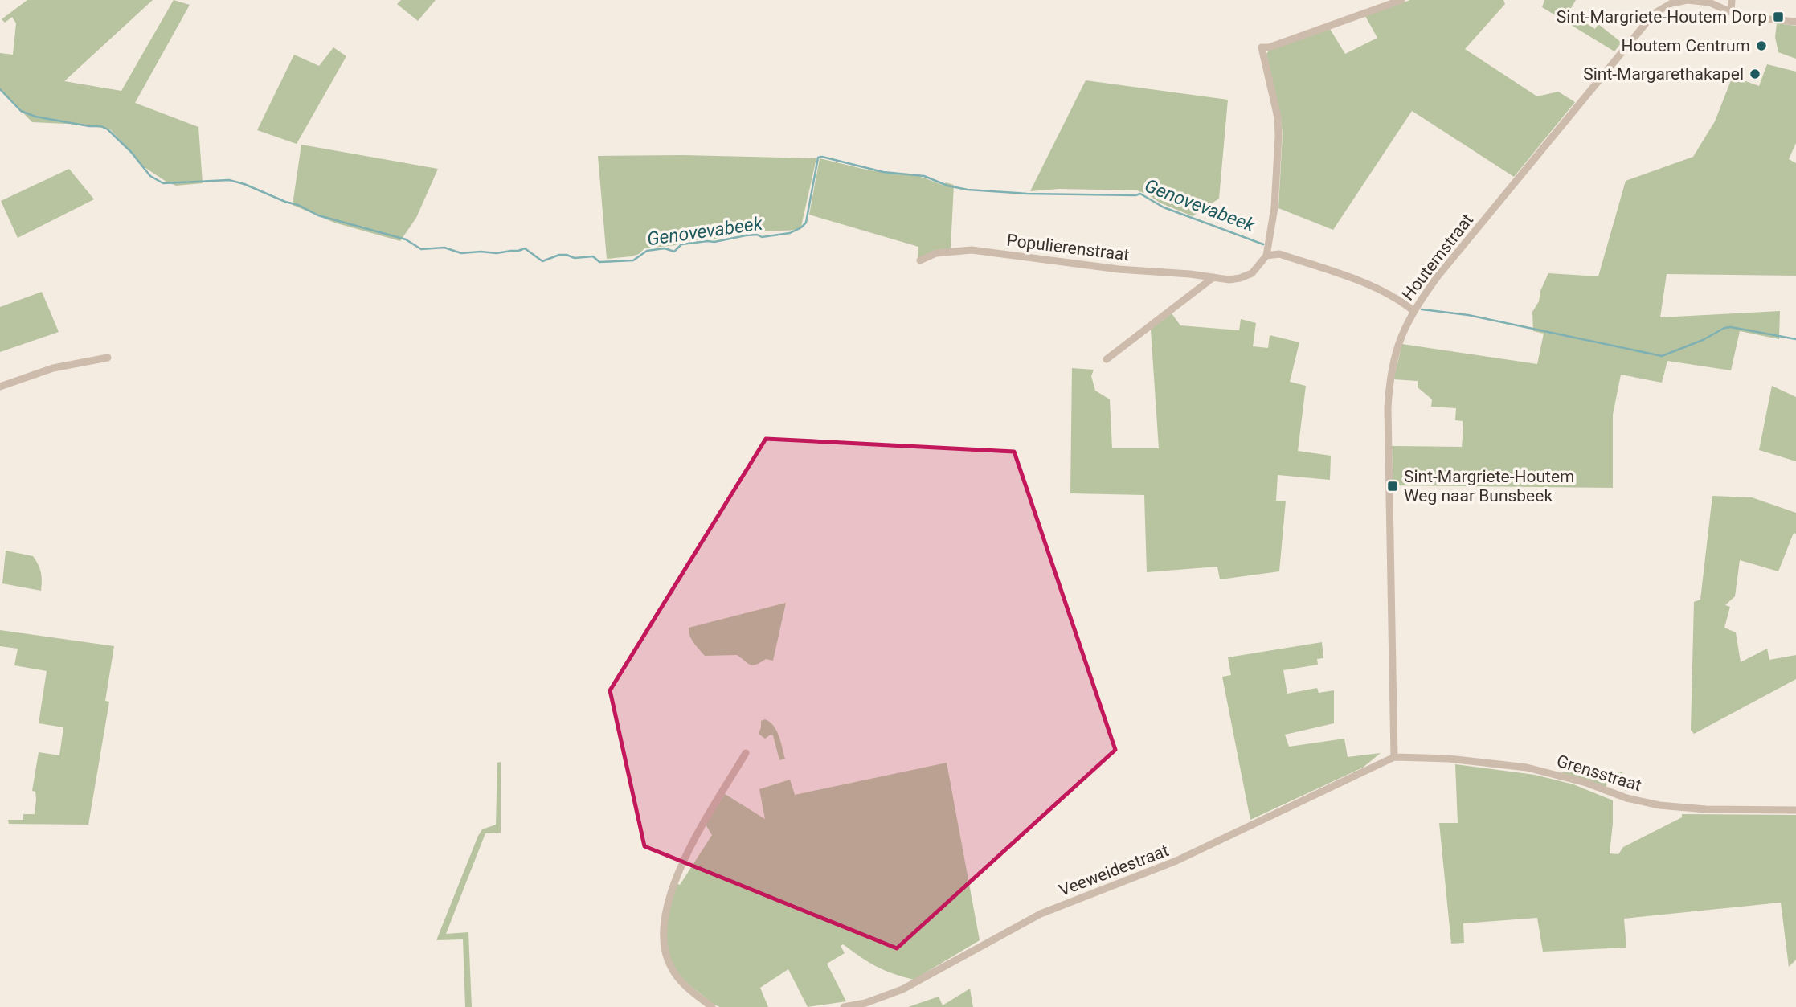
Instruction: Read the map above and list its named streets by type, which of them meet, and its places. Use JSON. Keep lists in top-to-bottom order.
{
  "streets": {
    "street": [
      "Populierenstraat",
      "Houtemstraat",
      "Grensstraat",
      "Veeweidestraat"
    ]
  },
  "crossings": [
    ["Houtemstraat", "Grensstraat"],
    ["Houtemstraat", "Veeweidestraat"],
    ["Grensstraat", "Veeweidestraat"]
  ],
  "water": ["Genovevabeek"],
  "places": {
    "transit": ["Sint-Margriete-Houtem Dorp", "Sint-Margriete-Houtem Weg naar Bunsbeek"],
    "other": ["Houtem Centrum", "Sint-Margarethakapel"]
  }
}
